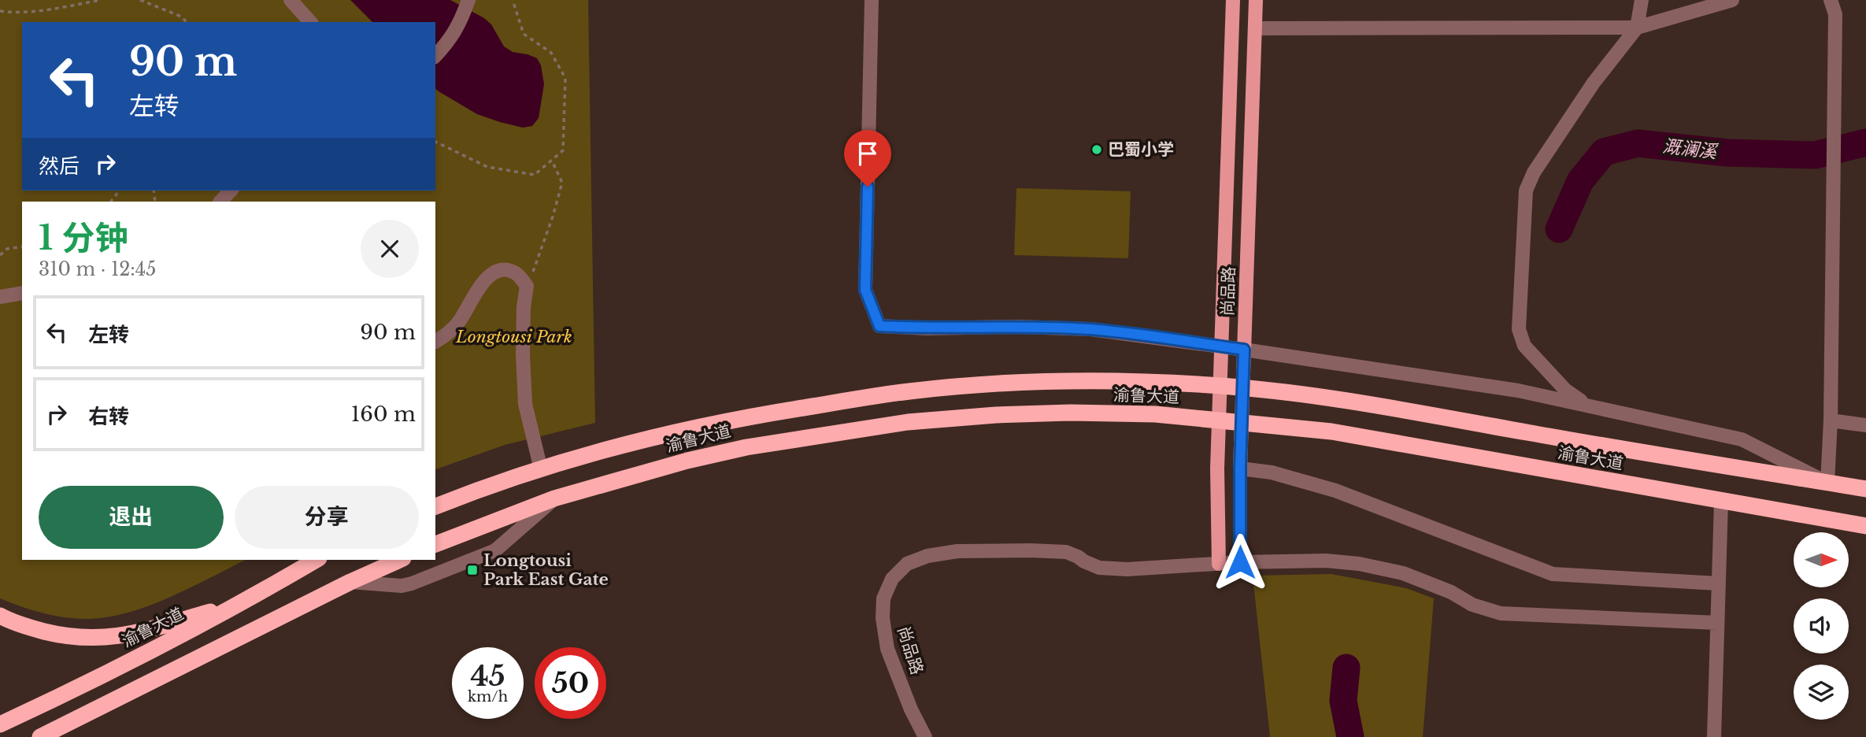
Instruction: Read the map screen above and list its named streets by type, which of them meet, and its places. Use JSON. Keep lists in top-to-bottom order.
{
  "streets": {
    "highway": ["渝鲁大道"],
    "main road": ["尚品路"]
  },
  "water": ["溉澜溪"],
  "parks": ["Longtousi Park"],
  "places": {
    "other": ["巴蜀小学"],
    "transit": ["Longtousi Park East Gate"]
  },
  "north": "right",
  "page": {
    "turn": ["90 m", "左转"],
    "then": "然后",
    "heading": ["1 分钟", "310 m · 12:45"],
    "list": [
      {
        "name": "左转",
        "value": "90 m"
      },
      {
        "name": "右转",
        "value": "160 m"
      }
    ],
    "buttons": ["退出", "分享"],
    "speed": "45 km/h",
    "limit": "50"
  }
}
